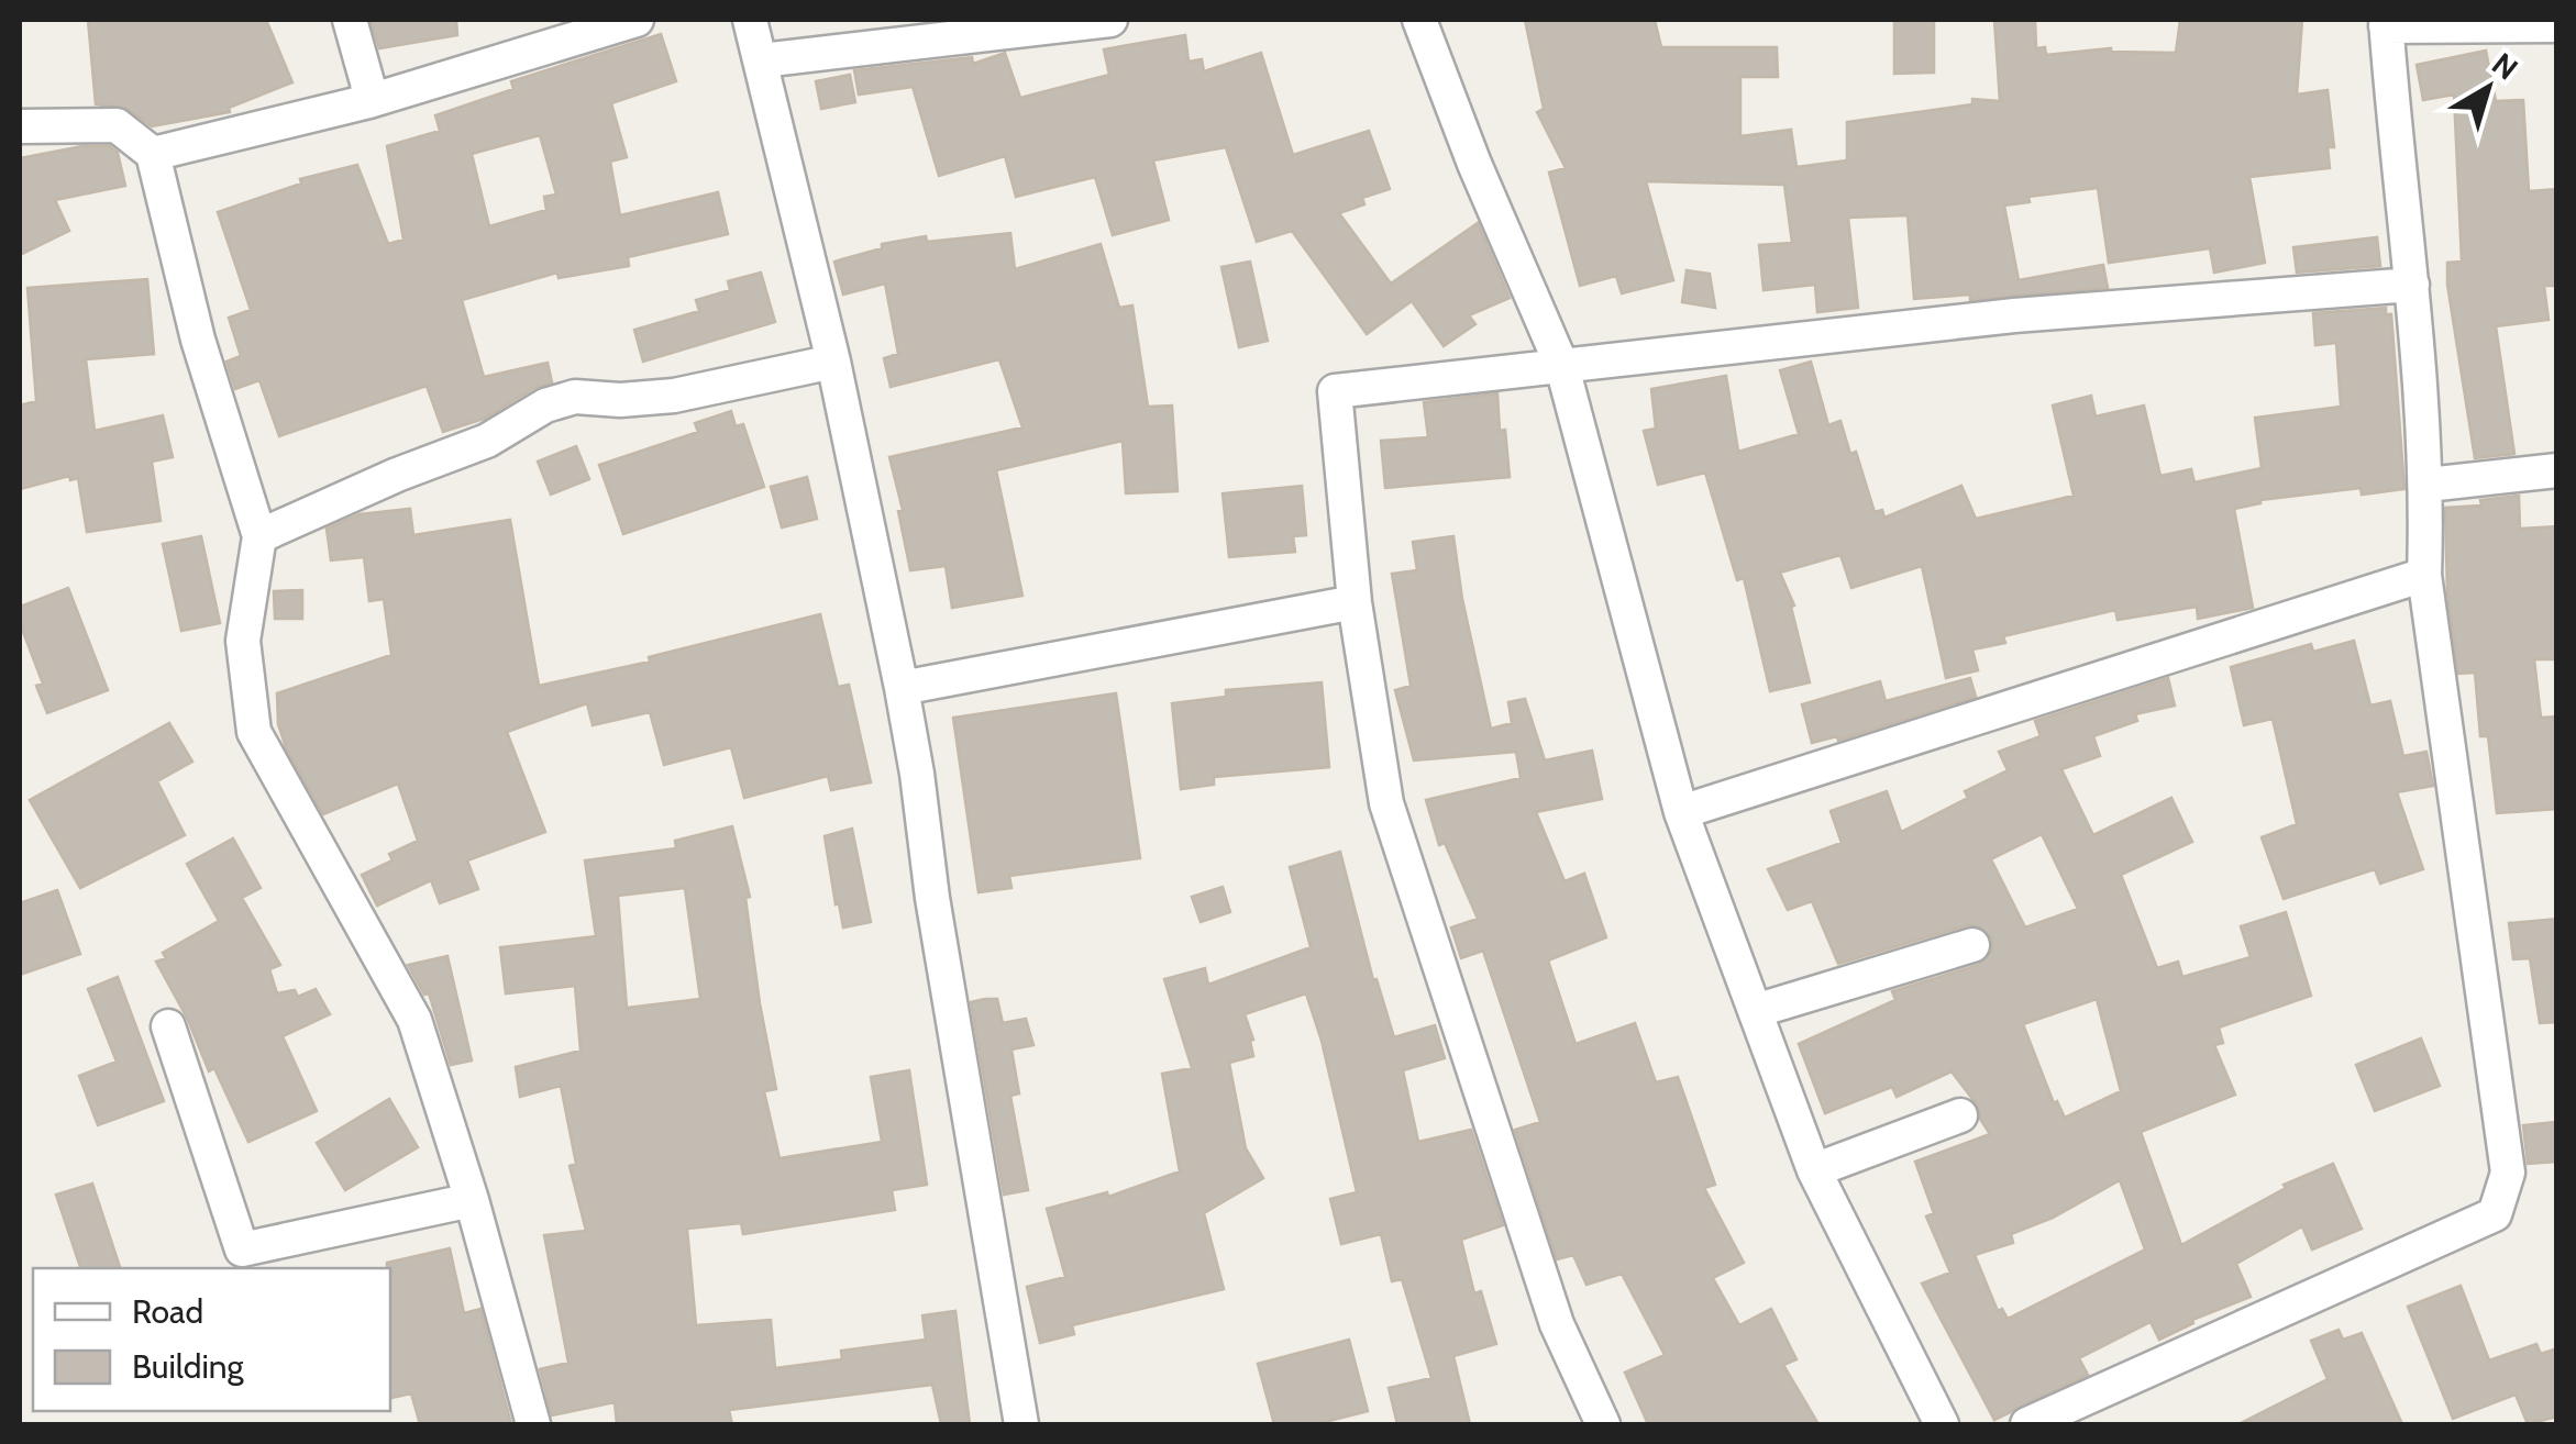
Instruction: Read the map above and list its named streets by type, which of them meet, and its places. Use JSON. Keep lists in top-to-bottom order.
{
  "legend": ["Road", "Building"],
  "north": "top right"
}
